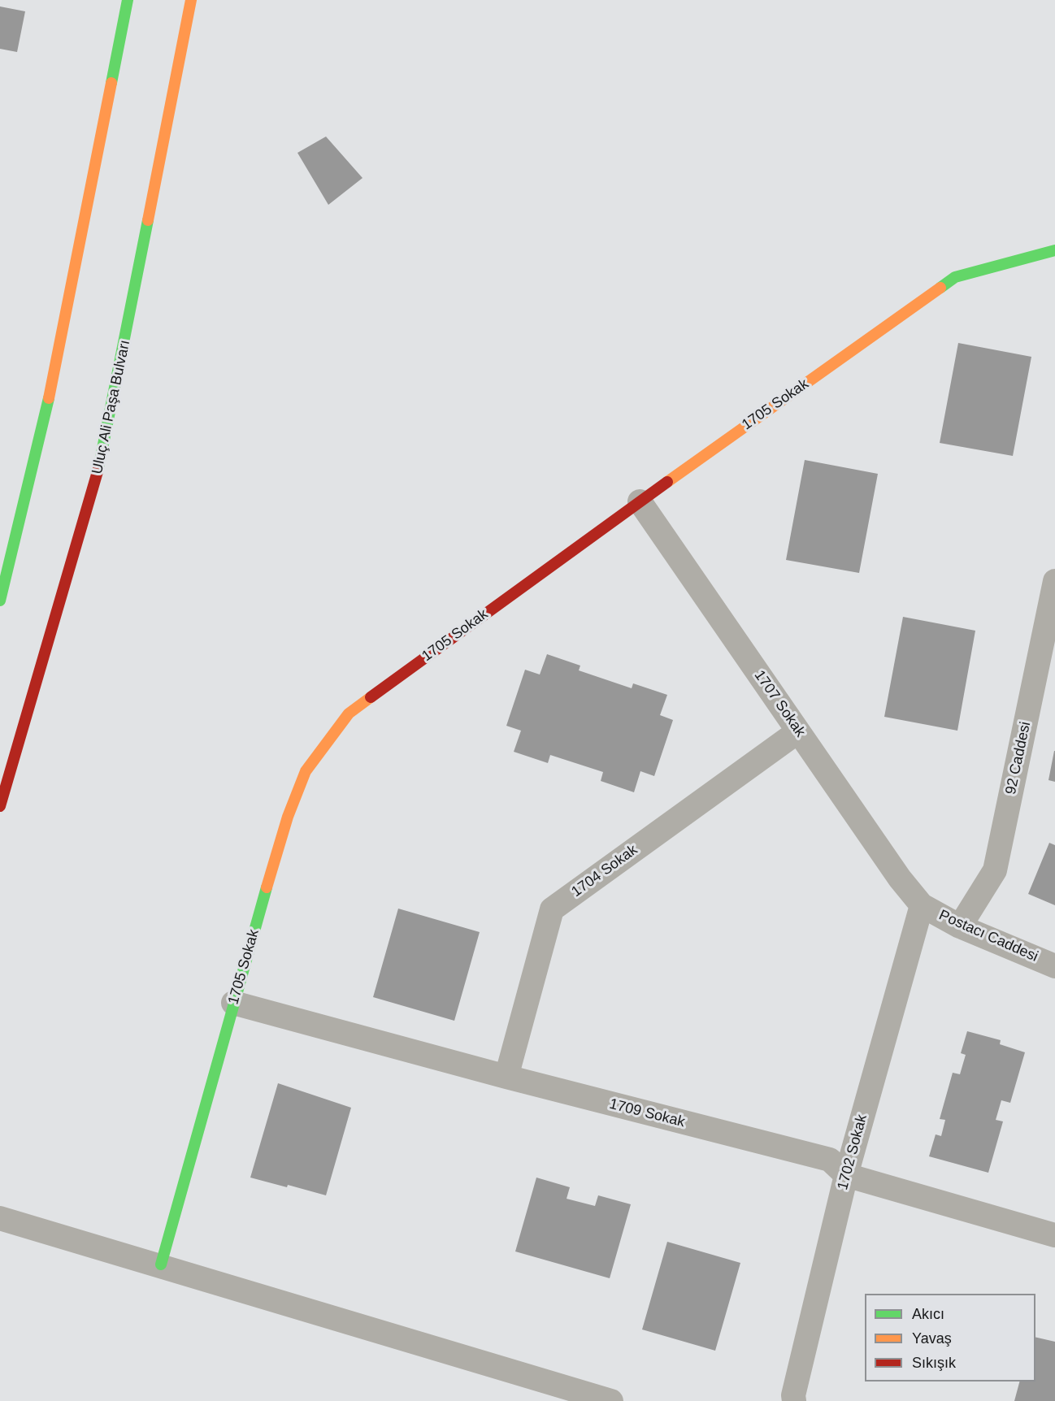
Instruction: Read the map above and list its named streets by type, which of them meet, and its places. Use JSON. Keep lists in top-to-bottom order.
{
  "streets": {
    "street": [
      "1705 Sokak",
      "Uluç Ali Paşa Bulvarı",
      "1707 Sokak",
      "92 Caddesi",
      "1704 Sokak",
      "Postacı Caddesi",
      "1709 Sokak",
      "1702 Sokak"
    ]
  },
  "crossings": [
    ["1705 Sokak", "1707 Sokak"],
    ["1705 Sokak", "1709 Sokak"],
    ["1707 Sokak", "1704 Sokak"],
    ["1707 Sokak", "Postacı Caddesi"],
    ["1707 Sokak", "1702 Sokak"],
    ["92 Caddesi", "Postacı Caddesi"],
    ["1704 Sokak", "1709 Sokak"],
    ["Postacı Caddesi", "1702 Sokak"],
    ["1709 Sokak", "1702 Sokak"]
  ],
  "legend": ["Akıcı", "Yavaş", "Sıkışık"]
}
